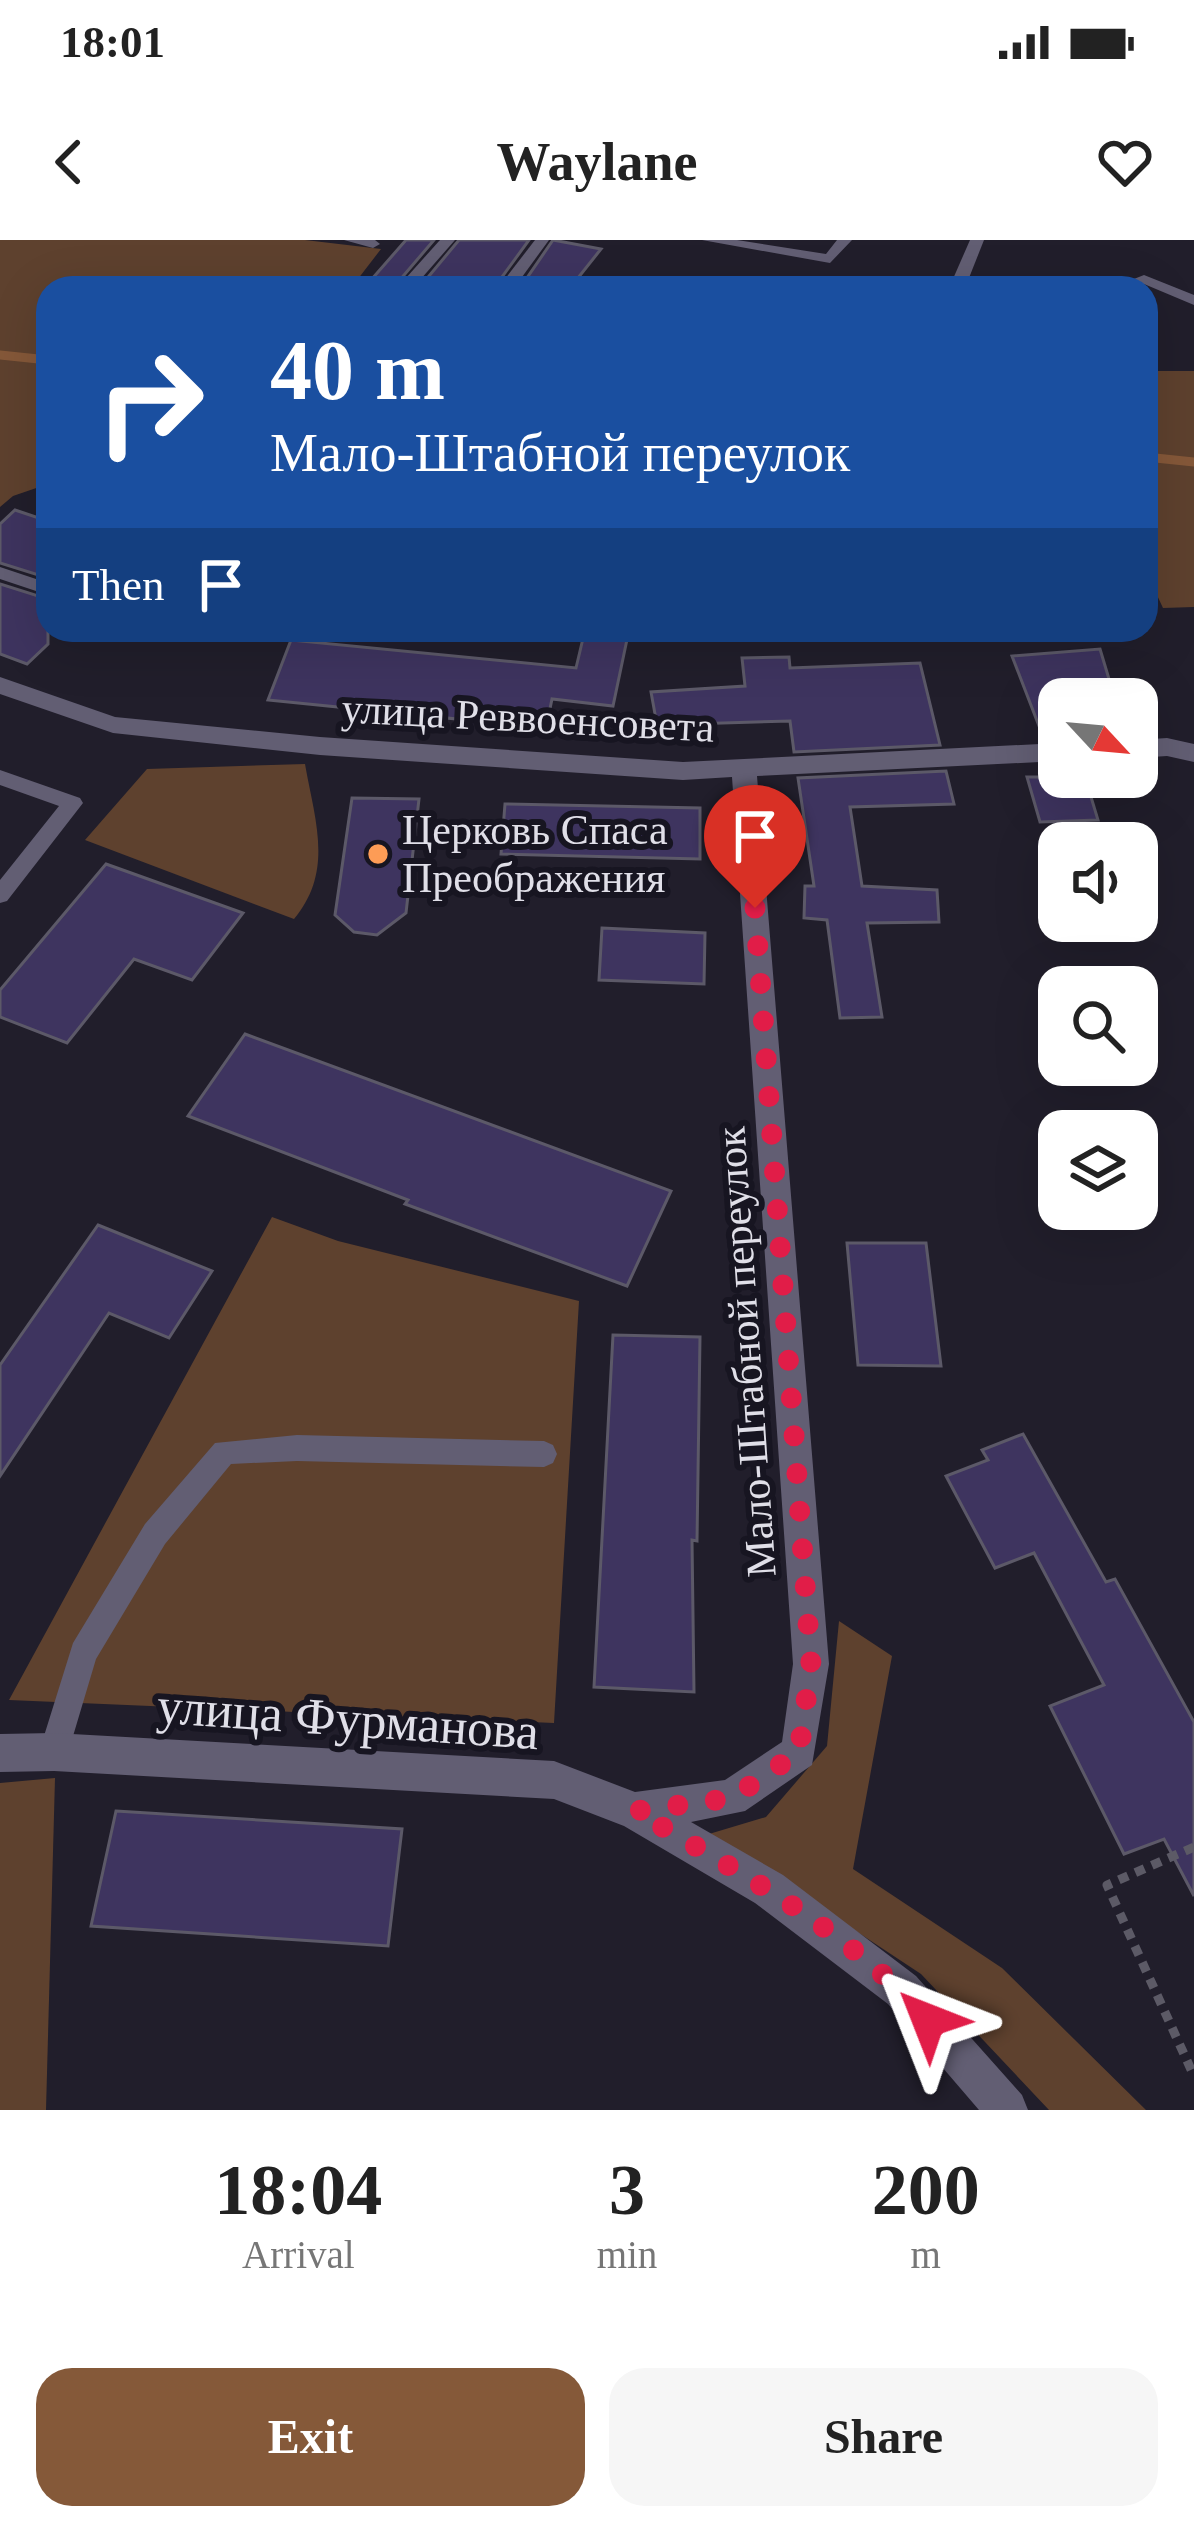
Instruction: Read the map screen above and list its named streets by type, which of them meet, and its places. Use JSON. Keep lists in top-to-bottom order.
{
  "streets": {
    "street": ["улица Реввоенсовета", "Мало-Штабной переулок", "улица Фурманова"]
  },
  "crossings": [
    ["улица Реввоенсовета", "Мало-Штабной переулок"],
    ["Мало-Штабной переулок", "улица Фурманова"]
  ],
  "places": ["Церковь Спаса Преображения"],
  "north": "bottom right",
  "page": {
    "status": "18:01",
    "header": "Waylane",
    "turn": ["40 m", "Мало-Штабной переулок"],
    "then": "Then",
    "eta": [
      "18:04",
      "Arrival",
      "3",
      "min",
      "200",
      "m"
    ],
    "buttons": ["Exit", "Share"]
  }
}
